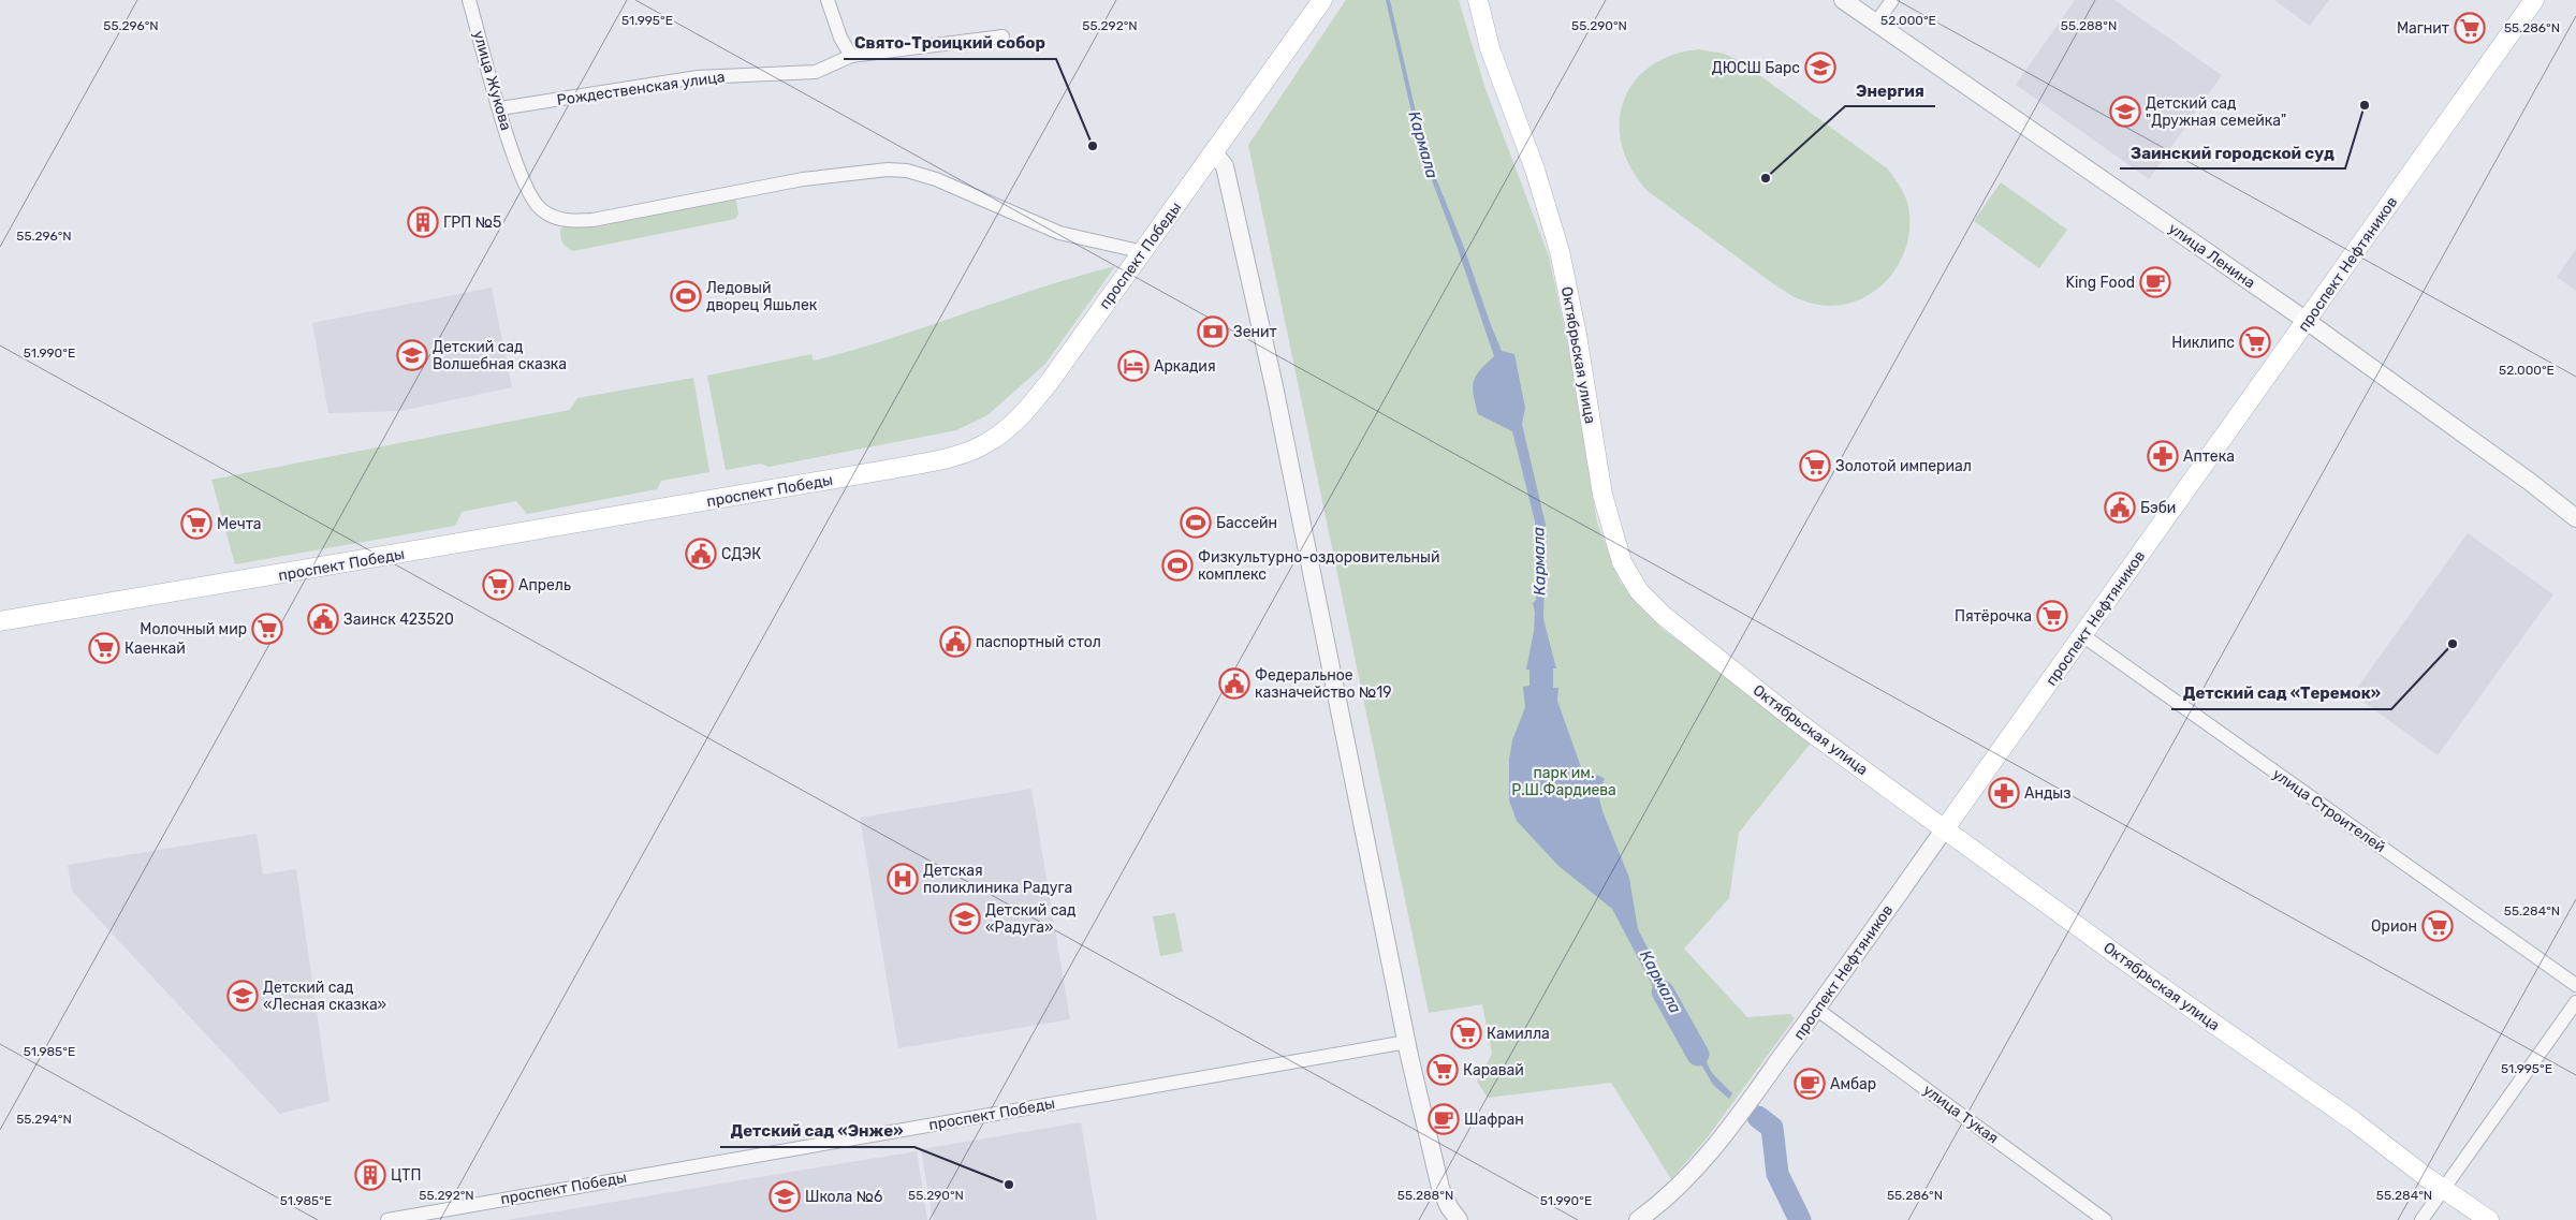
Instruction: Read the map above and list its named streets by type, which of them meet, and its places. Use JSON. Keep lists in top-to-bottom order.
{
  "streets": {
    "main road": ["проспект Победы", "проспект Нефтяников", "Октябрьская улица"],
    "street": [
      "улица Жукова",
      "Рождественская улица",
      "улица Ленина",
      "улица Строителей",
      "улица Тукая"
    ]
  },
  "crossings": [
    ["улица Жукова", "Рождественская улица"],
    ["улица Жукова", "проспект Победы"],
    ["улица Ленина", "проспект Нефтяников"],
    ["проспект Нефтяников", "Октябрьская улица"],
    ["проспект Нефтяников", "улица Строителей"],
    ["проспект Нефтяников", "улица Тукая"]
  ],
  "water": ["Кармала"],
  "parks": ["парк им. Р.Ш.Фардиева"],
  "places": {
    "supermarket": [
      "Магнит",
      "Никлипс",
      "Золотой империал",
      "Мечта",
      "Апрель",
      "Пятёрочка",
      "Молочный мир",
      "Каенкай",
      "Орион",
      "Камилла",
      "Каравай"
    ],
    "school or university": [
      "ДЮСШ Барс",
      "Детский сад \"Дружная семейка\"",
      "Детский сад Волшебная сказка",
      "Детский сад «Радуга»",
      "Детский сад «Лесная сказка»",
      "Школа №6"
    ],
    "other": [
      "Заинский городской суд",
      "Свято-Троицкий собор",
      "Энергия",
      "Детский сад «Теремок»",
      "Детский сад «Энже»"
    ],
    "building": ["ГРП №5", "ЦТП"],
    "cafe": ["King Food", "Амбар", "Шафран"],
    "sports": ["Ледовый дворец Яшьлек", "Бассейн", "Физкультурно-оздоровительный комплекс"],
    "bank": ["Зенит"],
    "hotel": ["Аркадия"],
    "pharmacy": ["Аптека", "Андыз"],
    "public building": [
      "Бэби",
      "СДЭК",
      "Заинск 423520",
      "паспортный стол",
      "Федеральное казначейство №19"
    ],
    "hospital": ["Детская поликлиника Радуга"]
  },
  "coordinates": [
    "51.995°E",
    "52.000°E",
    "55.296°N",
    "55.292°N",
    "55.290°N",
    "55.288°N",
    "55.286°N",
    "51.990°E",
    "55.284°N",
    "51.985°E",
    "55.294°N"
  ]
}
